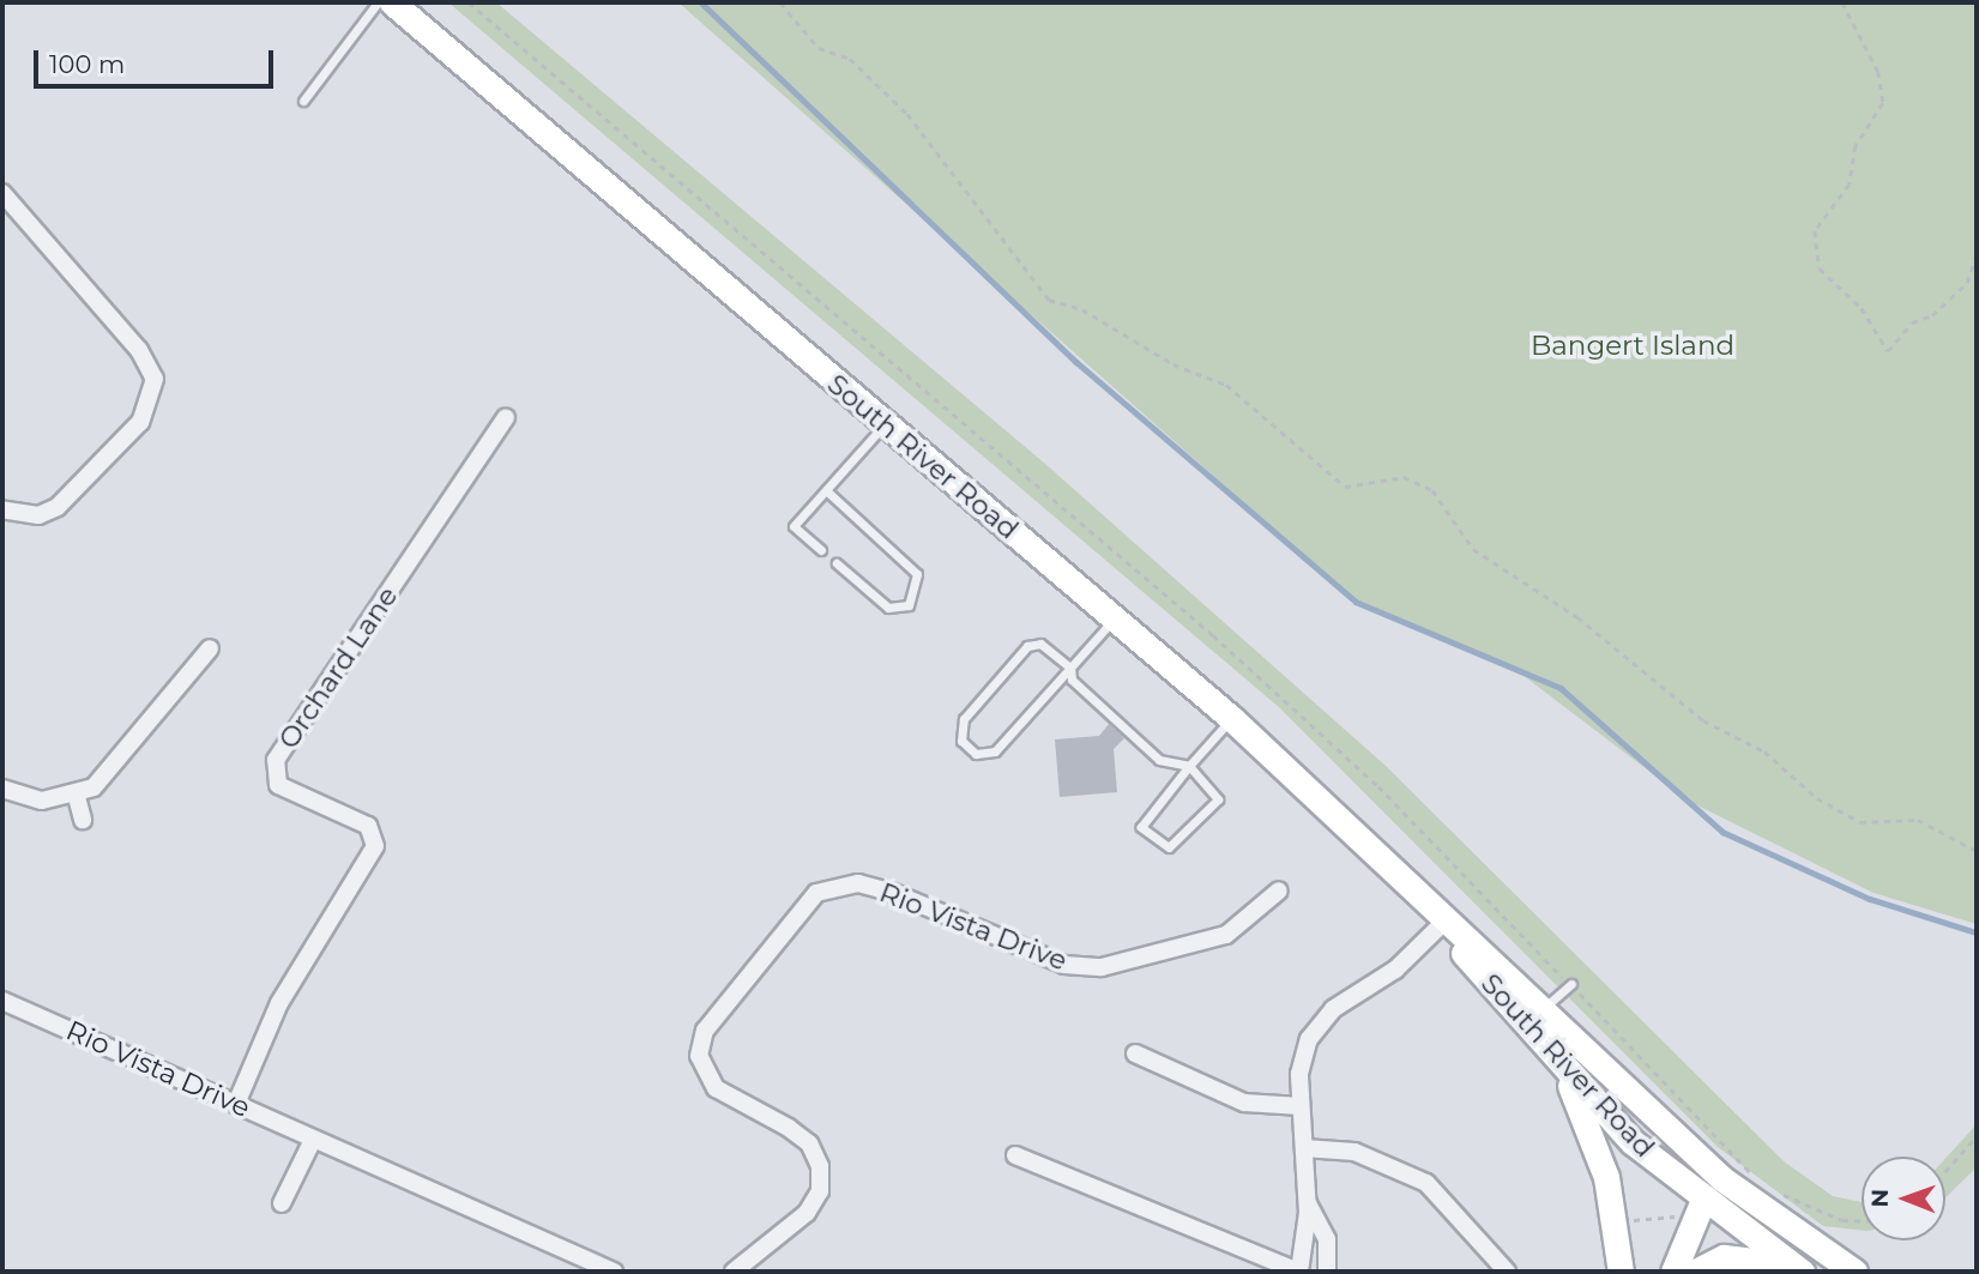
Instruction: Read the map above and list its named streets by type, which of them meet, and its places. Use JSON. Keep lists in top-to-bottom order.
{
  "streets": {
    "main road": ["South River Road"],
    "street": ["Orchard Lane", "Rio Vista Drive"]
  },
  "crossings": [
    ["Orchard Lane", "Rio Vista Drive"]
  ],
  "parks": ["Bangert Island"],
  "scale_bar": "100 m",
  "north": "left"
}
